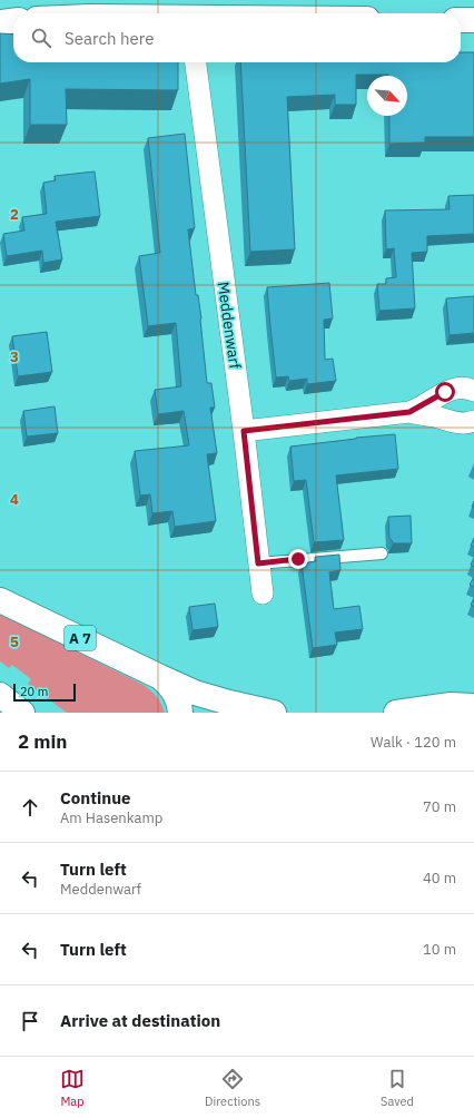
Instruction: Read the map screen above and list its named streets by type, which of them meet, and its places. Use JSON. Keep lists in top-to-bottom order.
{
  "streets": {
    "main road": ["A 7"],
    "street": ["Meddenwarf"]
  },
  "scale_bar": "20 m",
  "north": "bottom right",
  "page": {
    "search": "Search here",
    "scale": "20 m",
    "heading": ["2 min", "Walk · 120 m"],
    "list": [
      ["Continue", "Am Hasenkamp", "70 m"],
      ["Turn left", "Meddenwarf", "40 m"],
      ["Turn left", "10 m"],
      "Arrive at destination"
    ],
    "nav": ["Map", "Directions", "Saved"]
  },
  "grid": {
    "rows": [
      "2",
      "3",
      "4",
      "5"
    ]
  }
}
